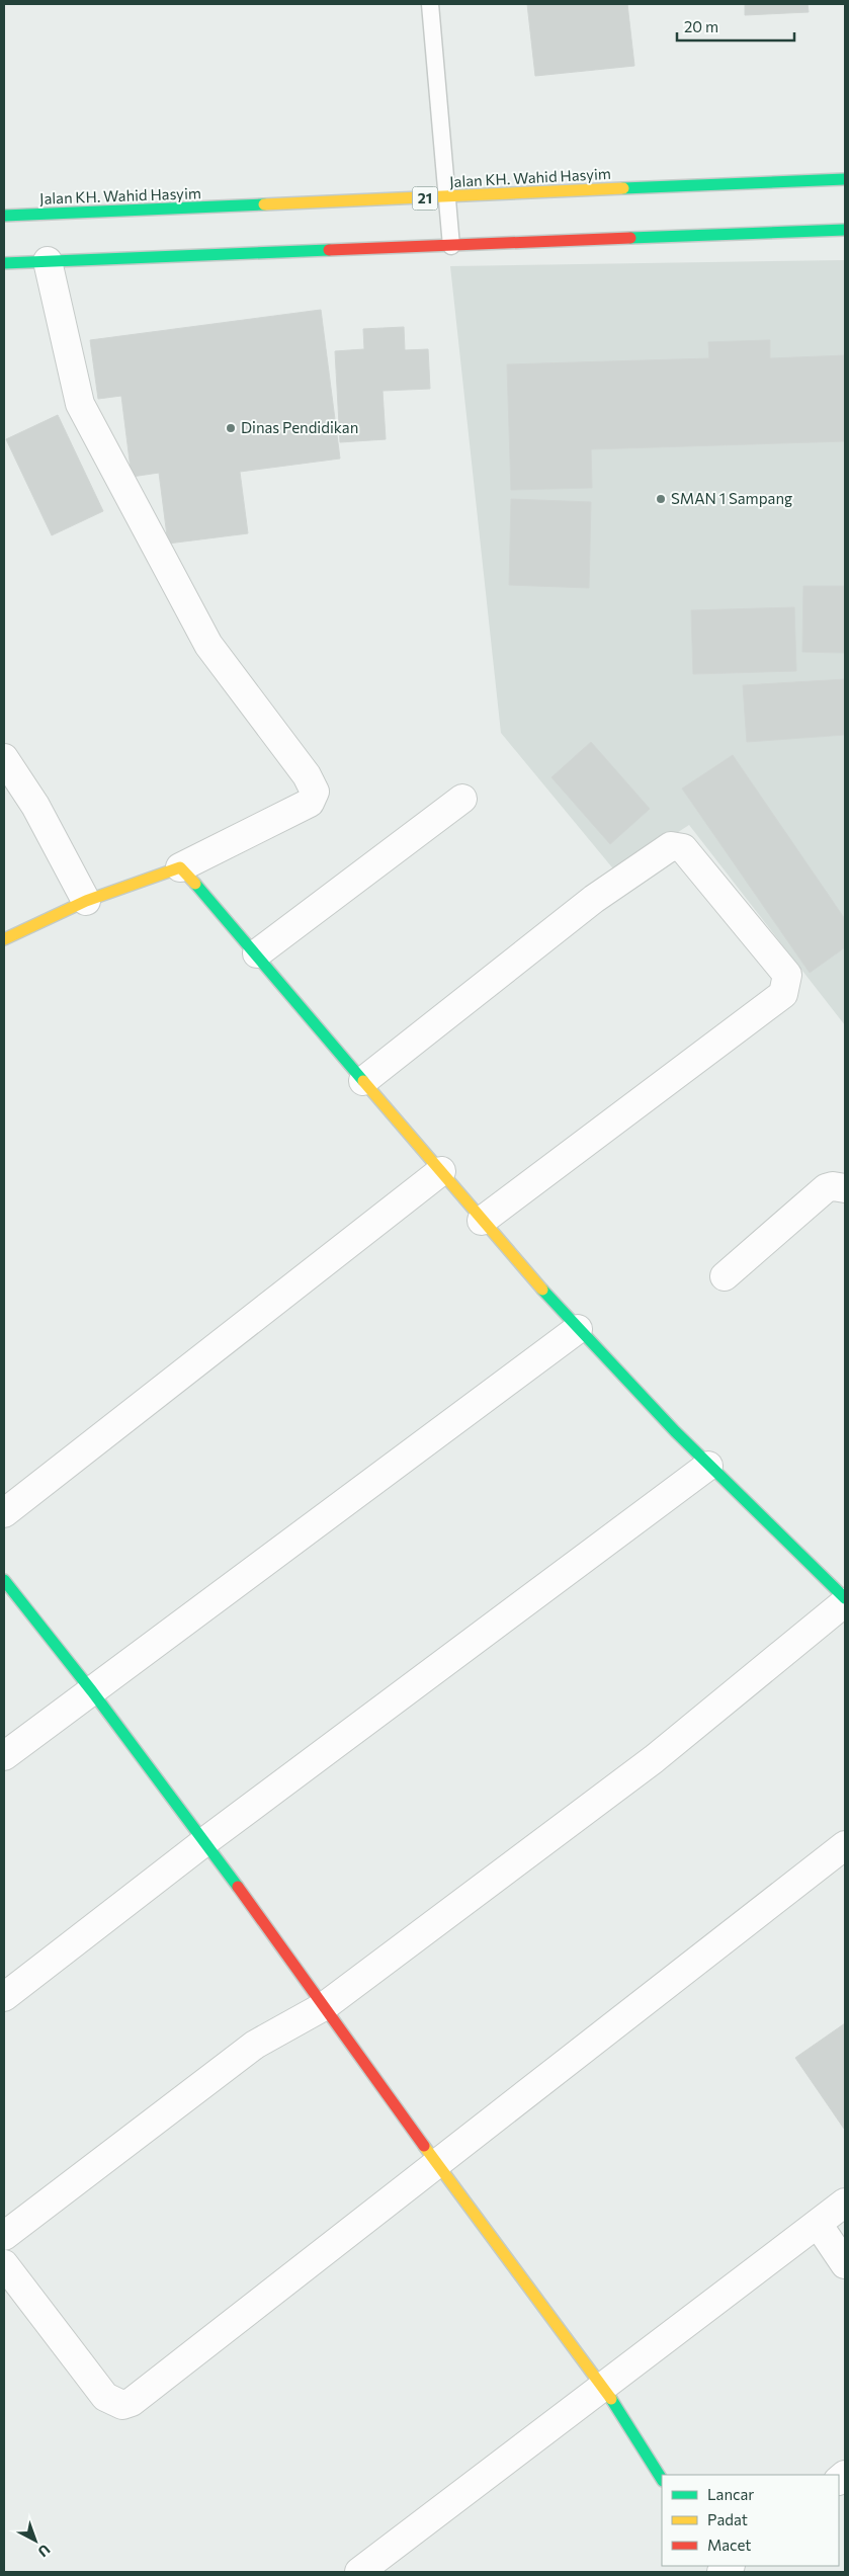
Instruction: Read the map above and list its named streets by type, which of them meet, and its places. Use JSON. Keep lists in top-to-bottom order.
{
  "streets": {
    "main road": ["Jalan KH. Wahid Hasyim", "21"]
  },
  "places": ["Dinas Pendidikan", "SMAN 1 Sampang"],
  "legend": ["Lancar", "Padat", "Macet"],
  "scale_bar": "20 m",
  "north": "bottom right"
}
